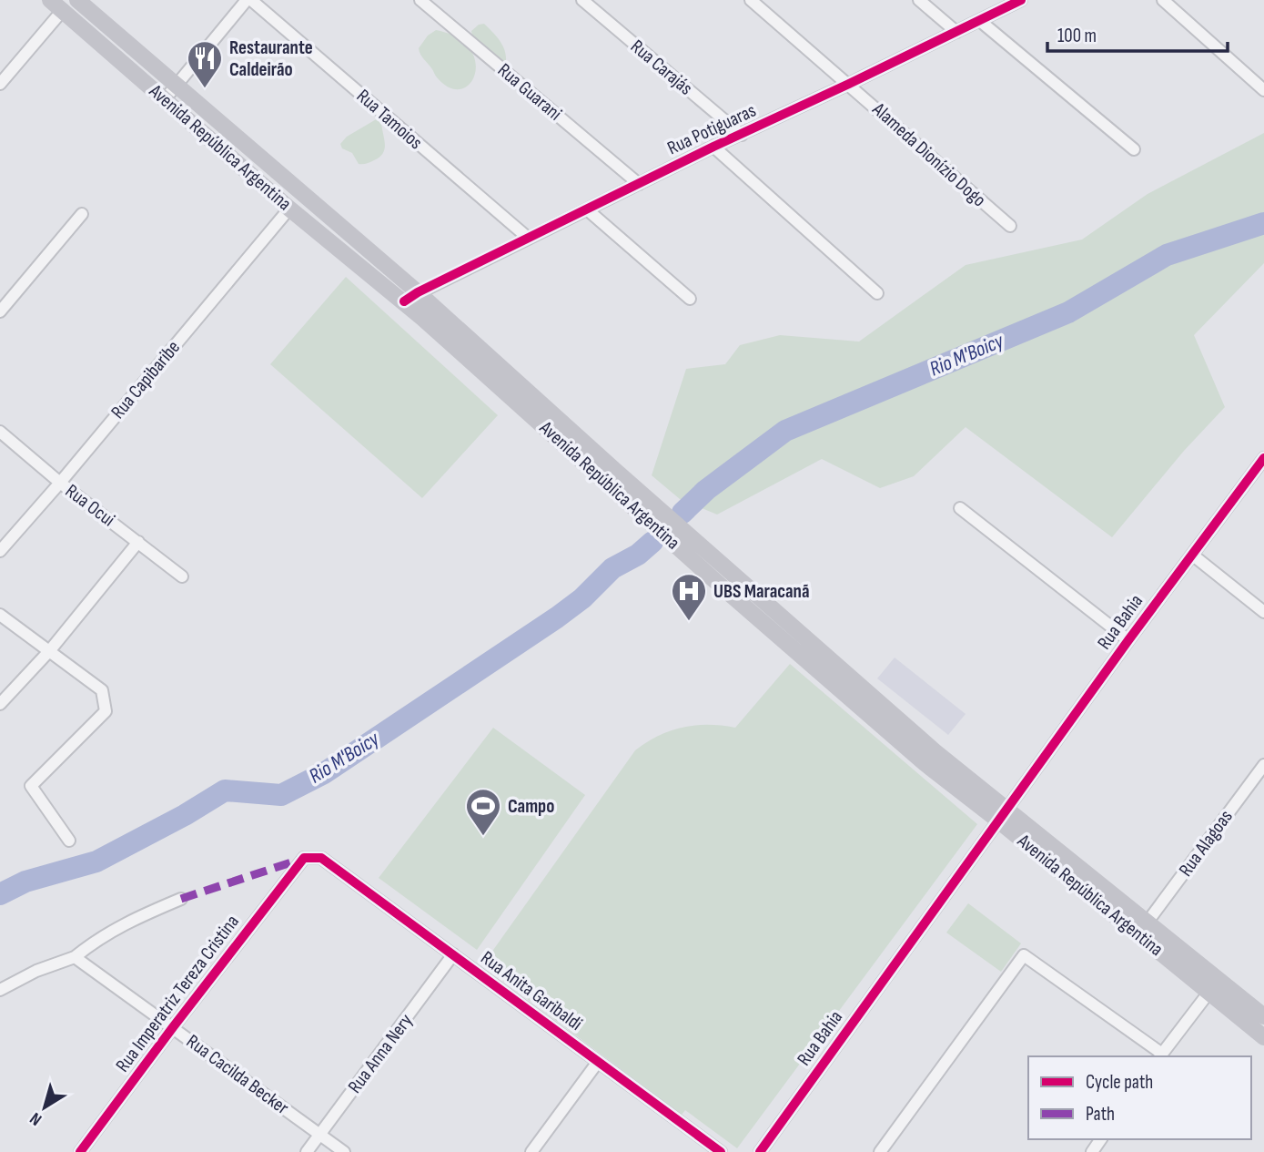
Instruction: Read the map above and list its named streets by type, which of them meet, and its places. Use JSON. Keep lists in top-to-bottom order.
{
  "streets": {
    "main road": ["Avenida República Argentina"],
    "street": [
      "Rua Carajás",
      "Rua Guarani",
      "Rua Tamoios",
      "Rua Potiguaras",
      "Alameda Dionízio Dogo",
      "Rua Capibaribe",
      "Rua Ocui",
      "Rua Bahia",
      "Rua Alagoas",
      "Rua Anita Garibaldi",
      "Rua Imperatriz Tereza Cristina",
      "Rua Anna Nery",
      "Rua Cacilda Becker"
    ]
  },
  "crossings": [
    ["Rua Carajás", "Rua Potiguaras"],
    ["Rua Guarani", "Rua Potiguaras"],
    ["Rua Tamoios", "Rua Potiguaras"],
    ["Rua Potiguaras", "Avenida República Argentina"],
    ["Rua Potiguaras", "Alameda Dionízio Dogo"],
    ["Avenida República Argentina", "Rua Capibaribe"],
    ["Avenida República Argentina", "Rua Bahia"],
    ["Avenida República Argentina", "Rua Alagoas"],
    ["Rua Capibaribe", "Rua Ocui"],
    ["Rua Anita Garibaldi", "Rua Imperatriz Tereza Cristina"],
    ["Rua Anita Garibaldi", "Rua Anna Nery"],
    ["Rua Imperatriz Tereza Cristina", "Rua Cacilda Becker"],
    ["Rua Anna Nery", "Rua Cacilda Becker"]
  ],
  "water": ["Rio M'Boicy"],
  "places": {
    "restaurant": ["Restaurante Caldeirão"],
    "hospital": ["UBS Maracanã"],
    "sports": ["Campo"]
  },
  "legend": ["Cycle path", "Path"],
  "scale_bar": "100 m",
  "north": "bottom left"
}
